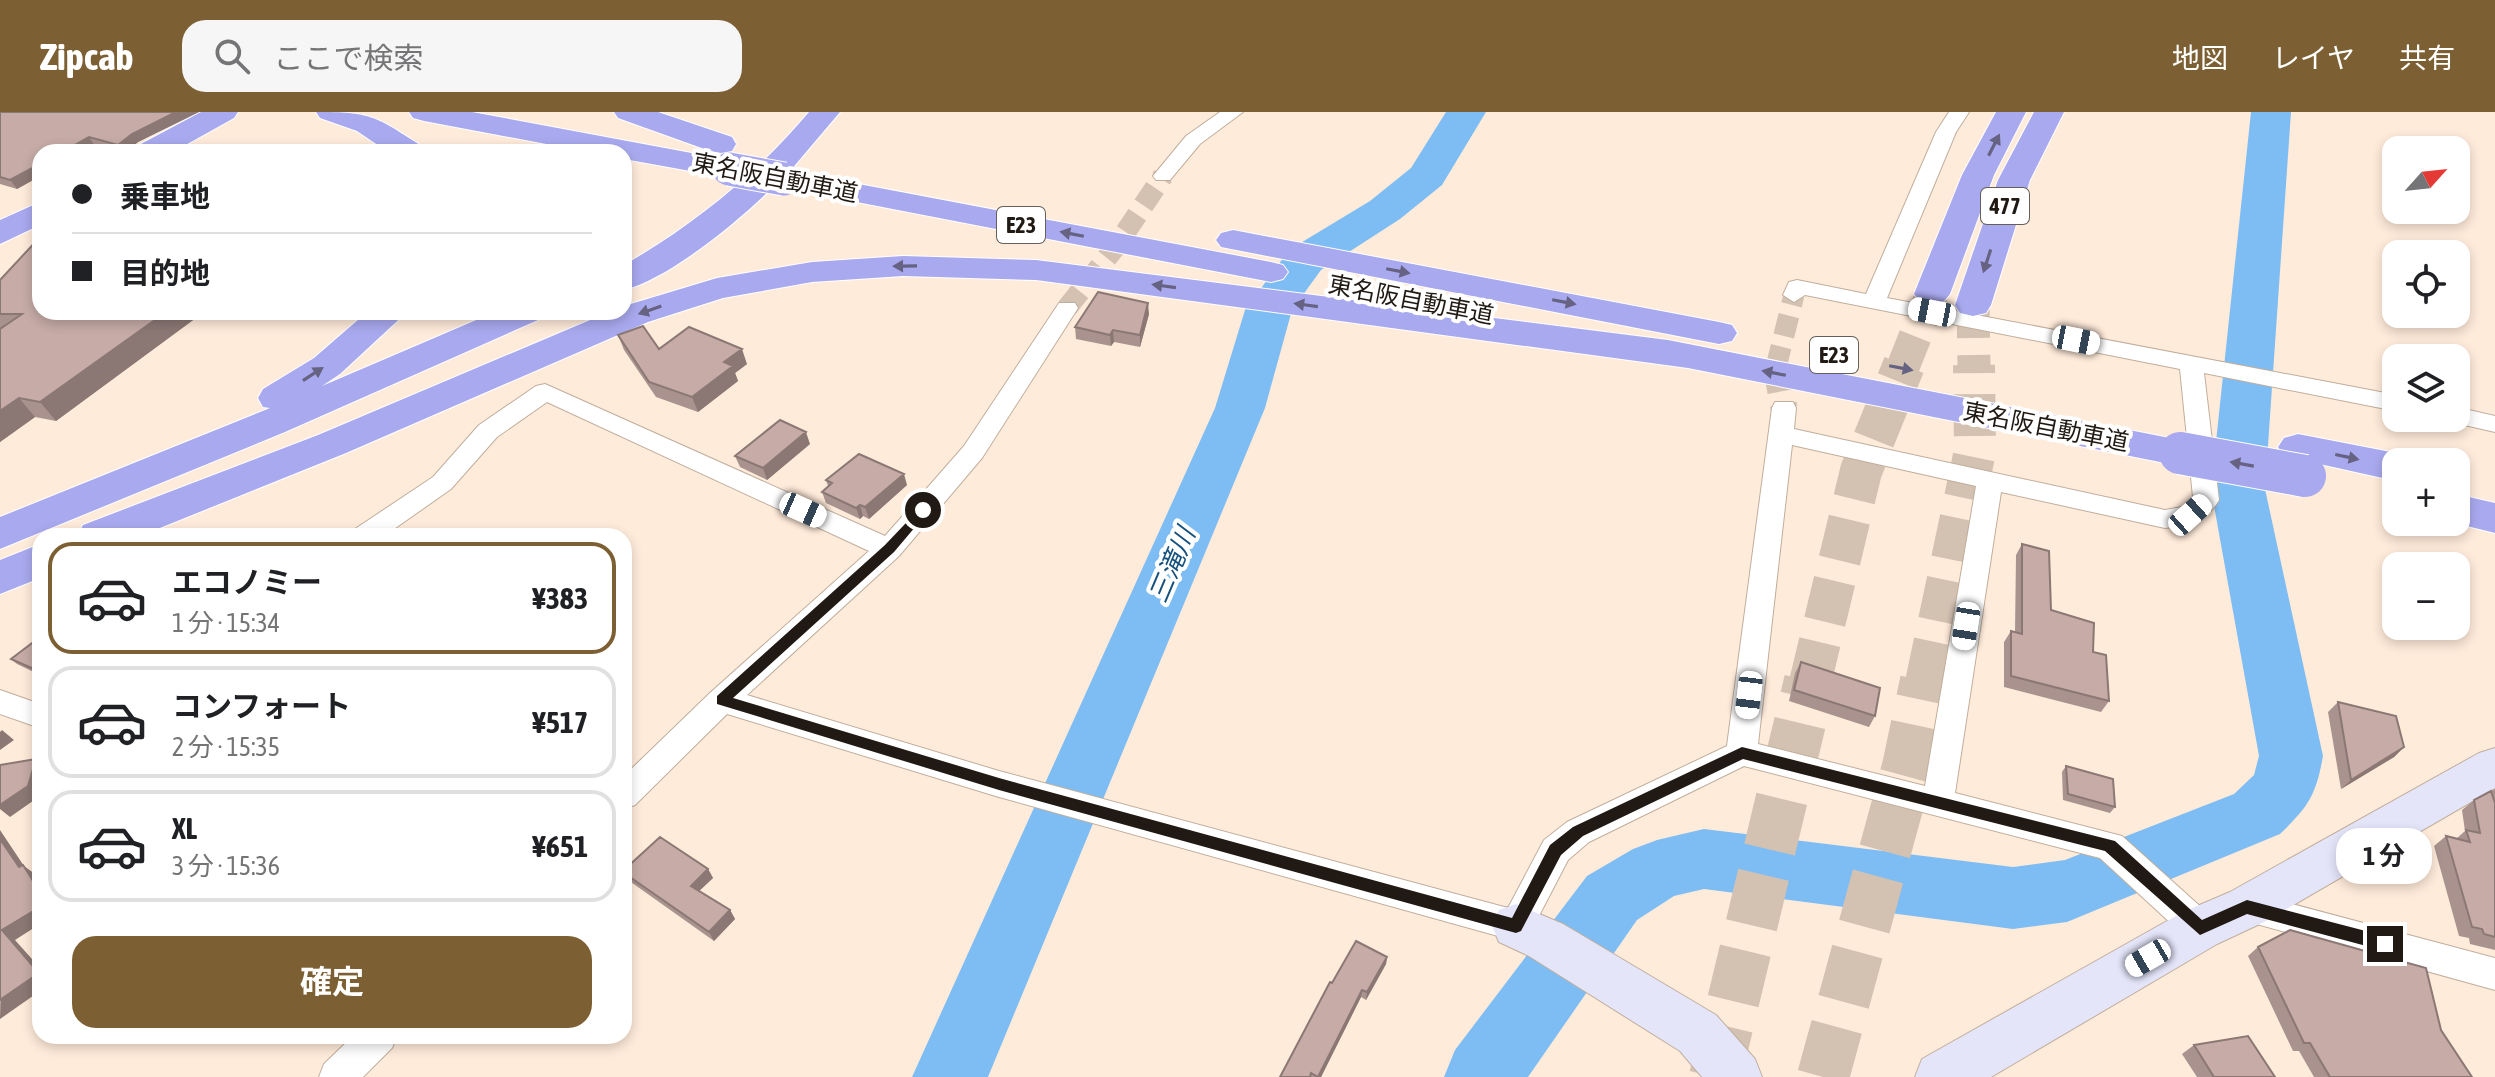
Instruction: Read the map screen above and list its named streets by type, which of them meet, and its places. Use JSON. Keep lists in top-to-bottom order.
{
  "streets": {
    "highway": ["東名阪自動車道", "477", "E23"]
  },
  "water": ["三滝川"],
  "north": "top right",
  "page": {
    "header": "Zipcab",
    "search": "ここで検索",
    "nav": ["地図", "レイヤ", "共有"],
    "map_buttons": ["+", "−"],
    "banner": ["乗車地", "目的地"],
    "list": [
      {
        "name": "エコノミー",
        "note": "1 分 · 15:34",
        "value": "¥383"
      },
      {
        "name": "コンフォート",
        "note": "2 分 · 15:35",
        "value": "¥517"
      },
      {
        "name": "XL",
        "note": "3 分 · 15:36",
        "value": "¥651"
      }
    ],
    "bubble": "1 分",
    "buttons": "確定"
  }
}
